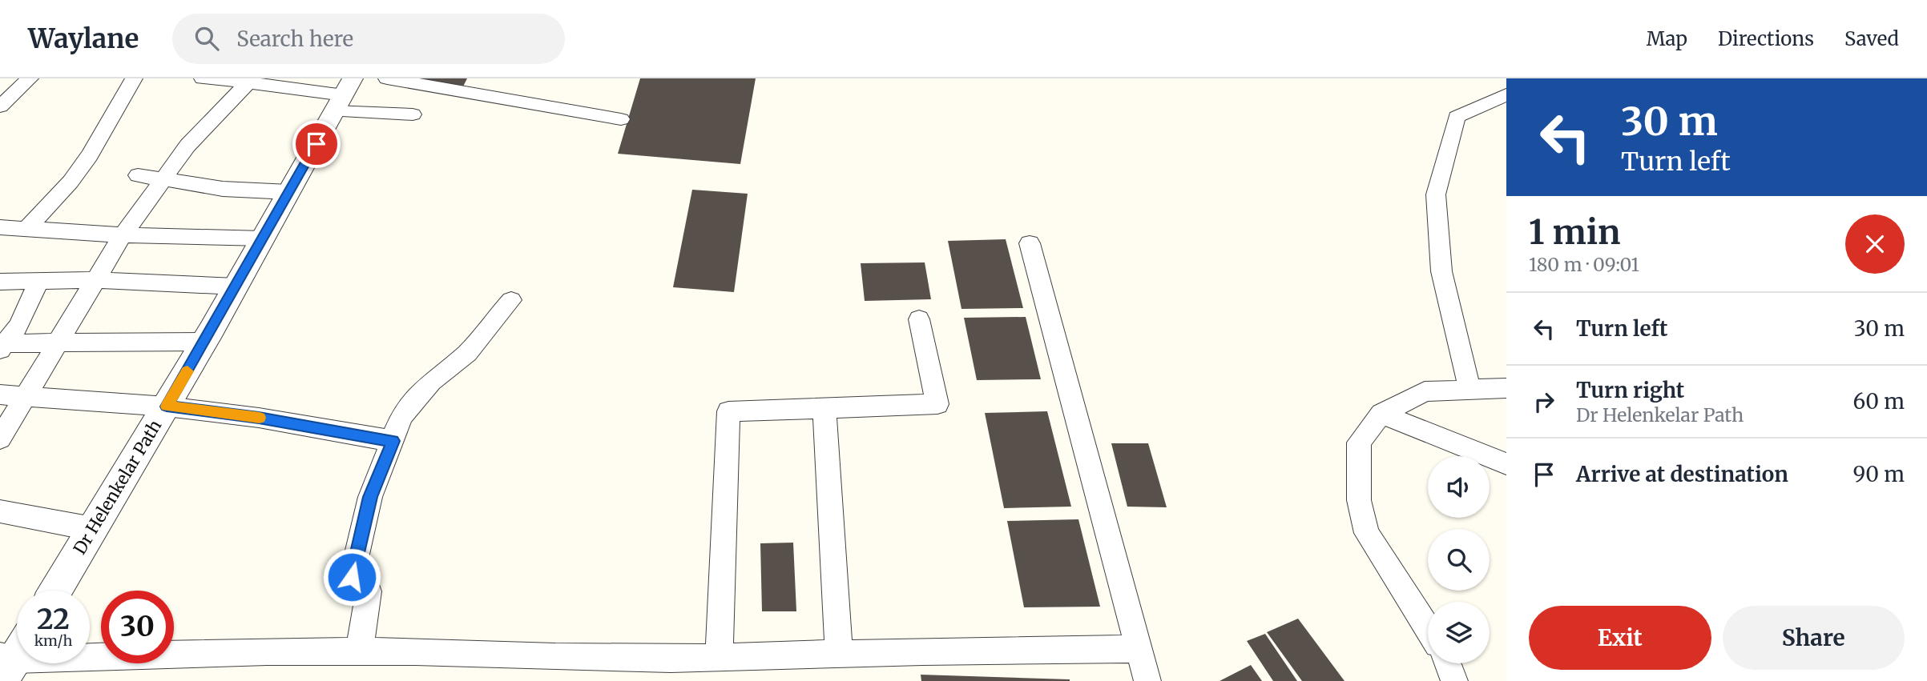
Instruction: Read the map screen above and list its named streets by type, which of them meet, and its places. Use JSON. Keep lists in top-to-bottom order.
{
  "streets": {
    "street": ["Dr Helenkelar Path"]
  },
  "page": {
    "header": "Waylane",
    "search": "Search here",
    "nav": ["Map", "Directions", "Saved"],
    "turn": ["30 m", "Turn left"],
    "heading": ["1 min", "180 m · 09:01"],
    "list": [
      {
        "name": "Turn left",
        "value": "30 m"
      },
      {
        "name": "Turn right",
        "note": "Dr Helenkelar Path",
        "value": "60 m"
      },
      {
        "name": "Arrive at destination",
        "value": "90 m"
      }
    ],
    "speed": "22 km/h",
    "limit": "30",
    "buttons": ["Exit", "Share"]
  }
}
